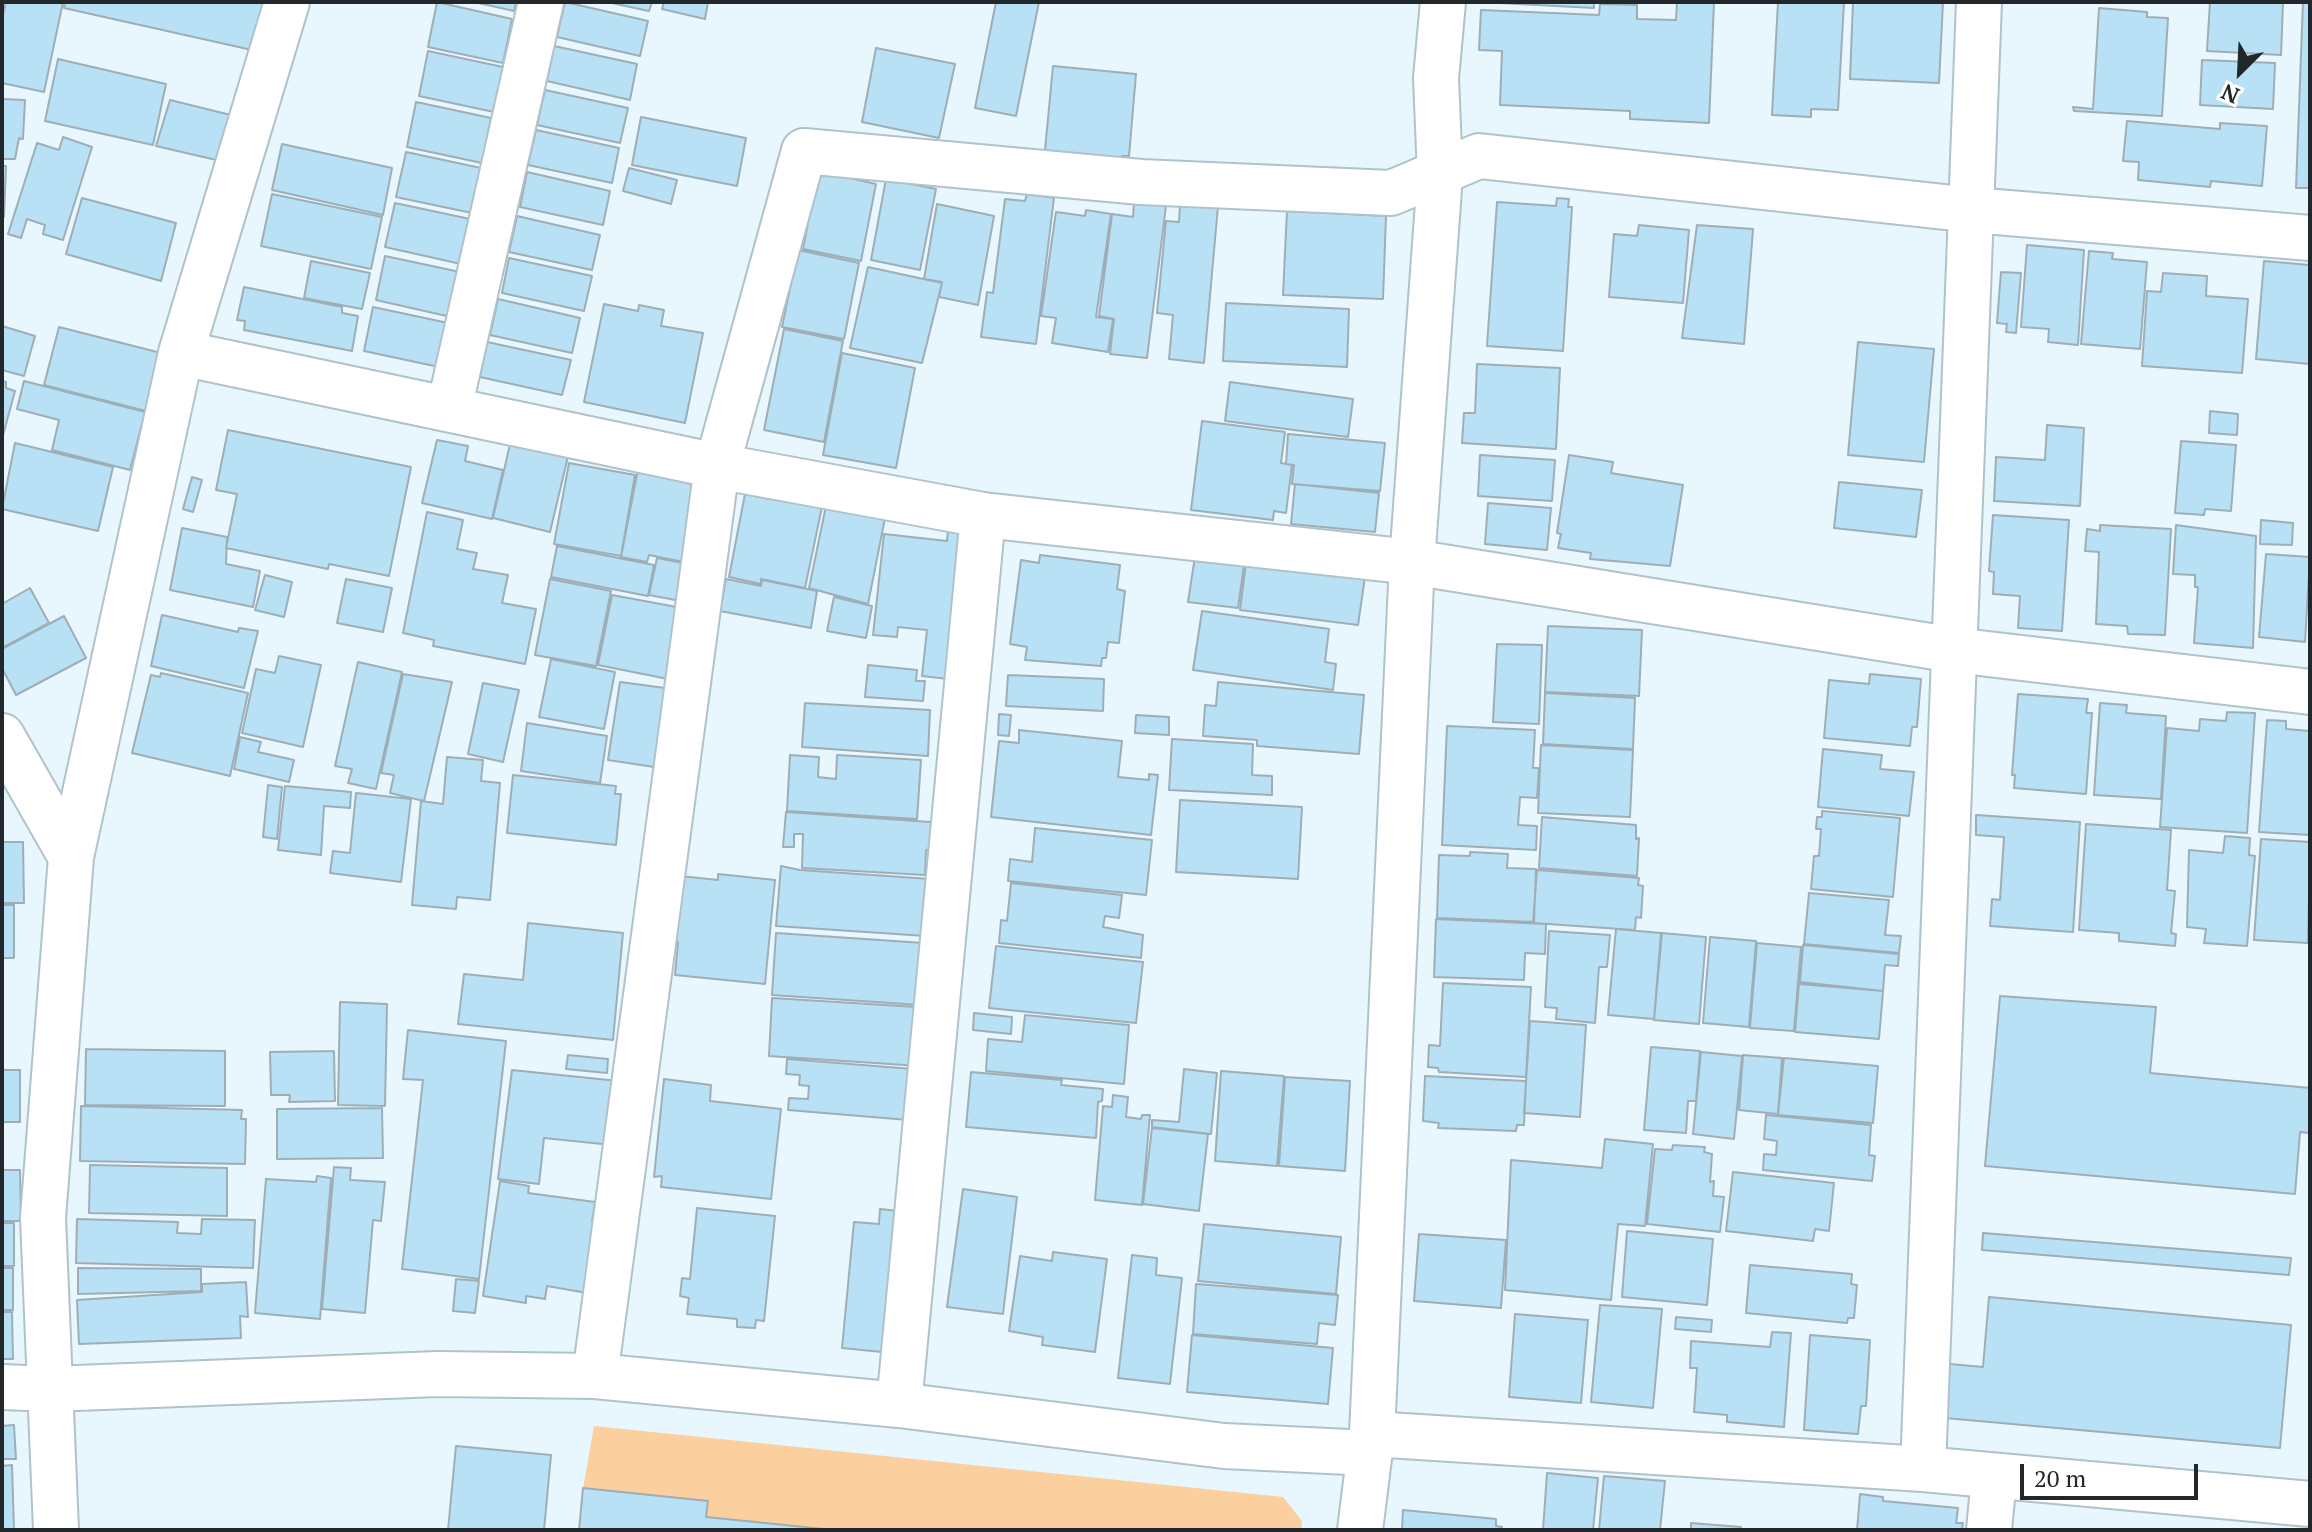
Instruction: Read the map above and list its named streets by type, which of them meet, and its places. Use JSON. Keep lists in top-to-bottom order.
{
  "scale_bar": "20 m",
  "north": "bottom left"
}
